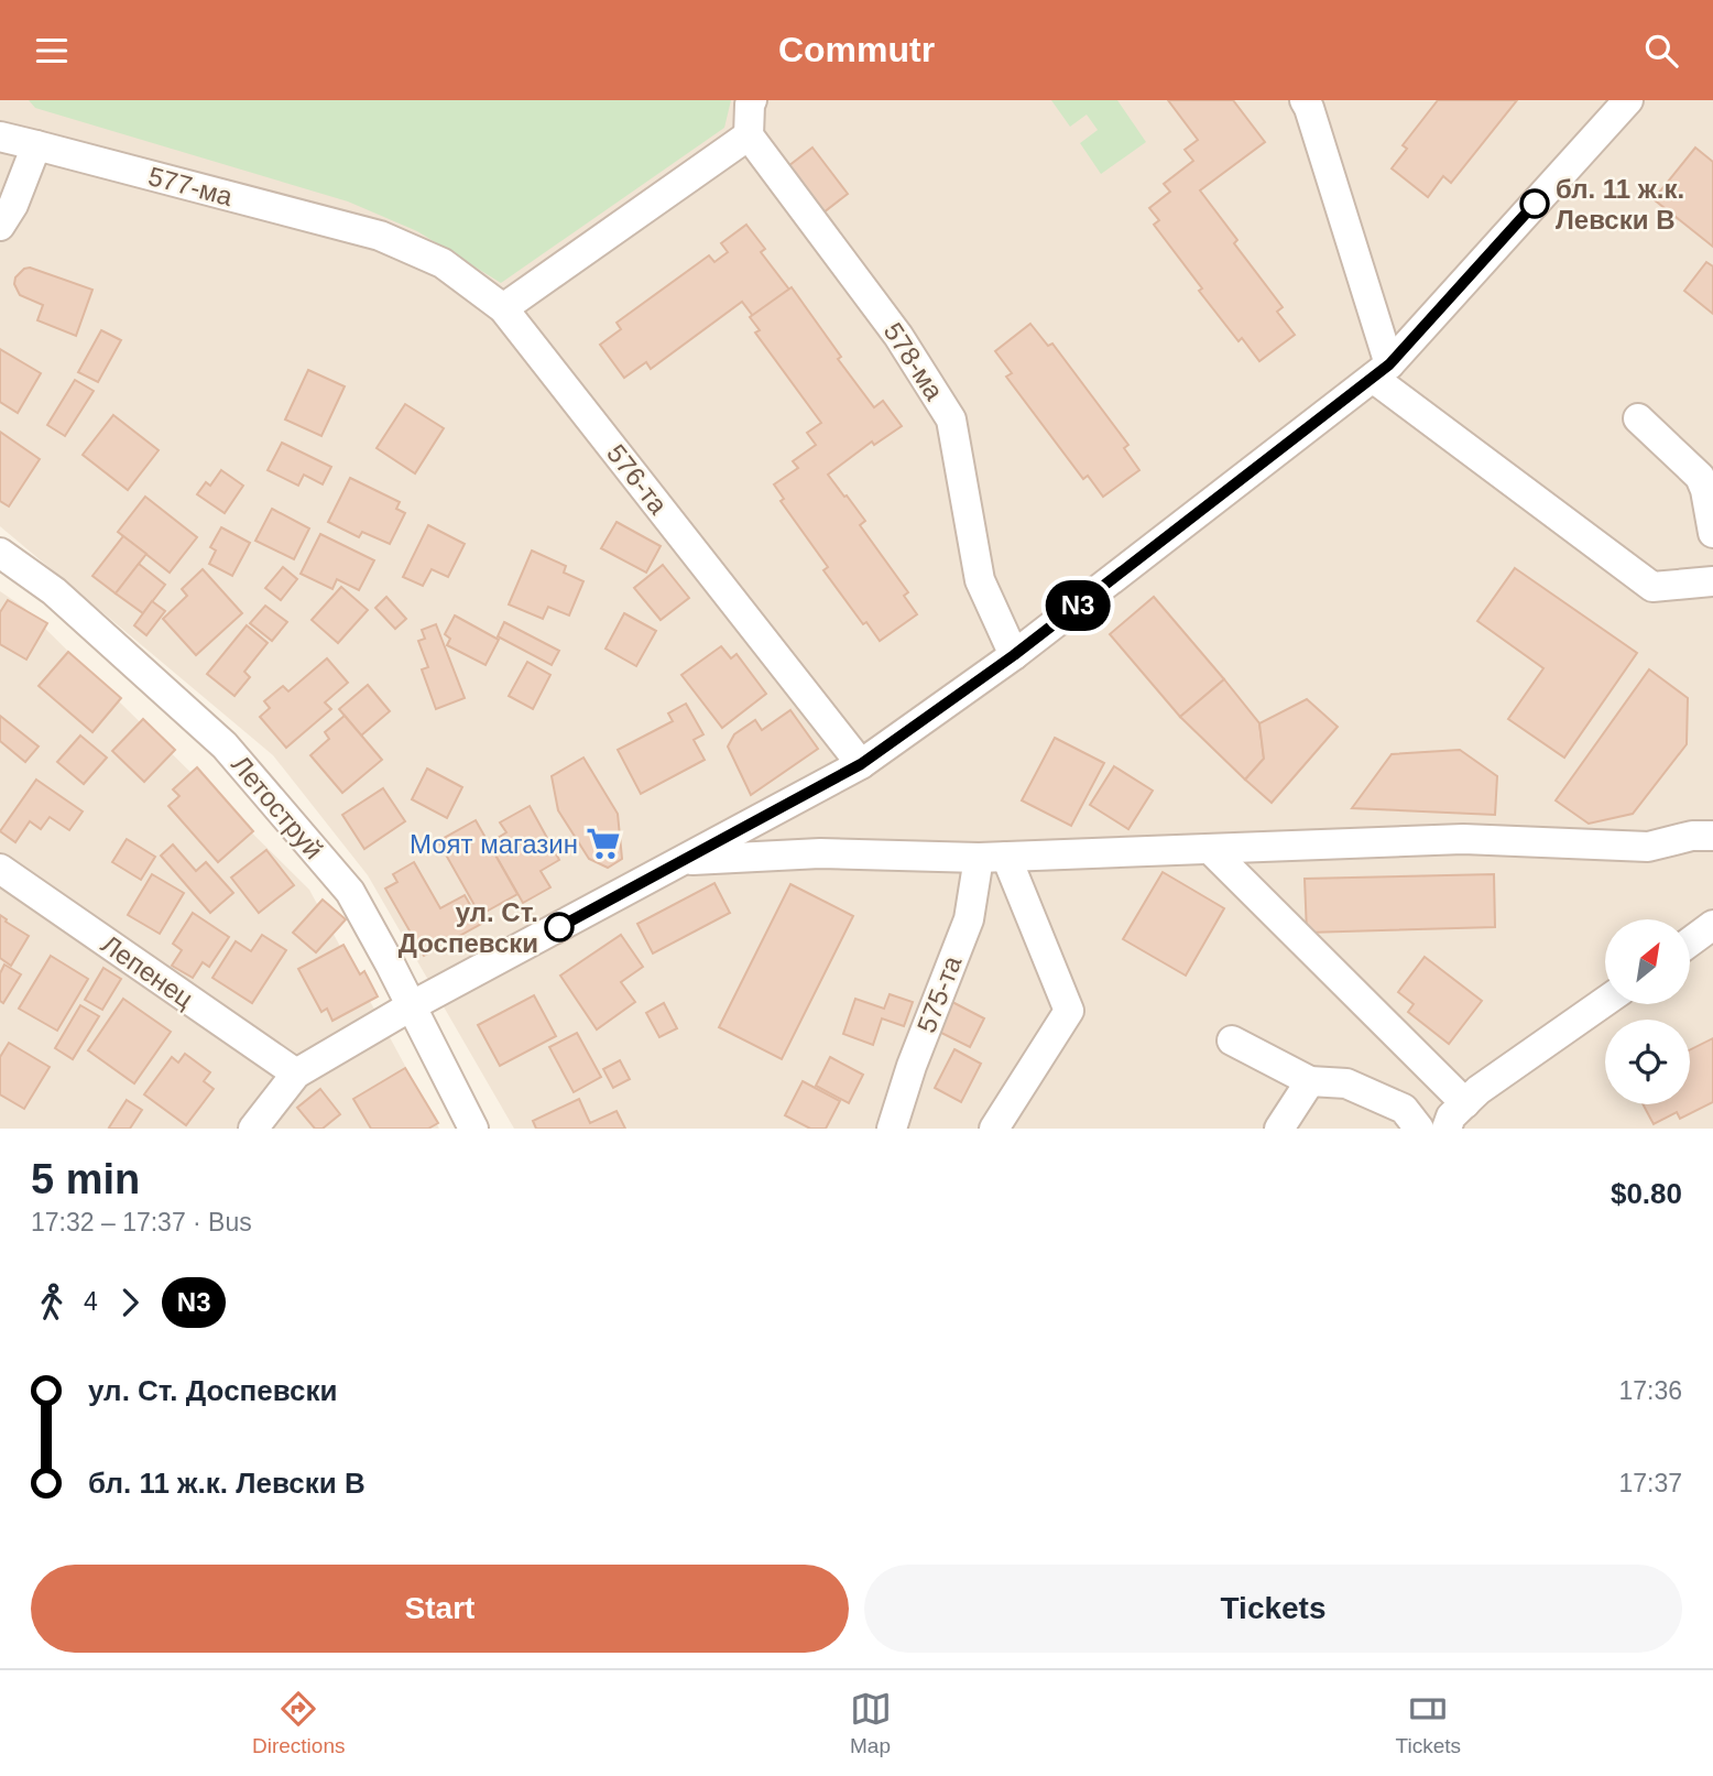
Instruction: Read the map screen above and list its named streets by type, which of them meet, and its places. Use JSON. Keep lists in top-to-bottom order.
{
  "streets": {
    "street": [
      "577-ма",
      "578-ма",
      "576-та",
      "Летоструй",
      "Лепенец",
      "575-та"
    ]
  },
  "crossings": [
    ["577-ма", "576-та"]
  ],
  "places": {
    "other": ["бл. 11 ж.к. Левски В", "ул. Ст. Доспевски"],
    "supermarket": ["Моят магазин"]
  },
  "lines": ["bus line N3"],
  "north": "top right",
  "page": {
    "header": "Commutr",
    "on_map": "N3",
    "heading": ["5 min", "17:32 – 17:37 · Bus", "$0.80"],
    "legs": ["4", "N3"],
    "list": [
      {
        "name": "ул. Ст. Доспевски",
        "value": "17:36"
      },
      {
        "name": "бл. 11 ж.к. Левски В",
        "value": "17:37"
      }
    ],
    "buttons": ["Start", "Tickets"],
    "tabs": ["Directions", "Map", "Tickets"]
  }
}
